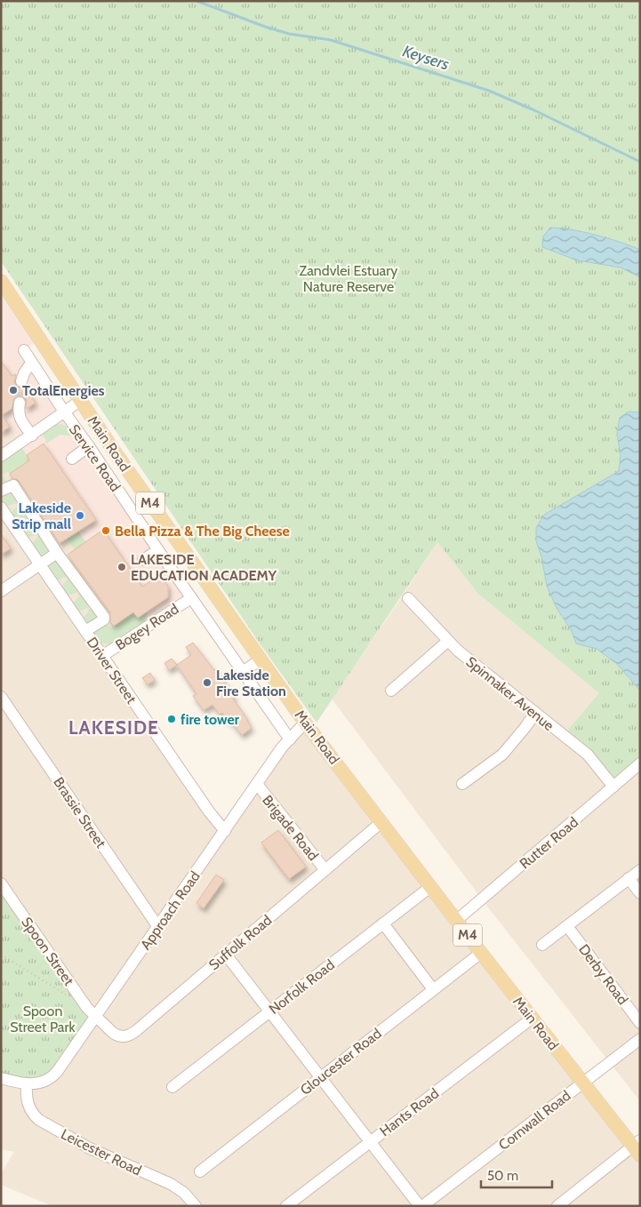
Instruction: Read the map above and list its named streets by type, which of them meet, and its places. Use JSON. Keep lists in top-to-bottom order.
{
  "streets": {
    "main road": ["Main Road", "M4"],
    "street": [
      "Service Road",
      "Bogey Road",
      "Driver Street",
      "Spinnaker Avenue",
      "Brassie Street",
      "Brigade Road",
      "Rutter Road",
      "Approach Road",
      "Suffolk Road",
      "Spoon Street",
      "Derby Road",
      "Norfolk Road",
      "Gloucester Road",
      "Hants Road",
      "Cornwall Road",
      "Leicester Road"
    ]
  },
  "crossings": [
    ["Main Road", "Rutter Road"],
    ["Main Road", "Approach Road"],
    ["Main Road", "Suffolk Road"],
    ["Main Road", "Norfolk Road"],
    ["Main Road", "Gloucester Road"],
    ["Main Road", "Hants Road"],
    ["Main Road", "Cornwall Road"],
    ["Service Road", "Bogey Road"],
    ["Service Road", "Approach Road"],
    ["Bogey Road", "Driver Street"],
    ["Driver Street", "Approach Road"],
    ["Spinnaker Avenue", "Rutter Road"],
    ["Brassie Street", "Approach Road"],
    ["Brigade Road", "Approach Road"],
    ["Brigade Road", "Suffolk Road"],
    ["Approach Road", "Suffolk Road"],
    ["Approach Road", "Spoon Street"],
    ["Approach Road", "Leicester Road"],
    ["Suffolk Road", "Spoon Street"]
  ],
  "districts": ["LAKESIDE"],
  "water": ["Keysers"],
  "parks": ["Zandvlei Estuary Nature Reserve", "Spoon Street Park"],
  "places": [
    "TotalEnergies",
    "Lakeside Strip mall",
    "Bella Pizza & The Big Cheese",
    "LAKESIDE EDUCATION ACADEMY",
    "Lakeside Fire Station",
    "fire tower"
  ],
  "scale_bar": "50 m"
}
